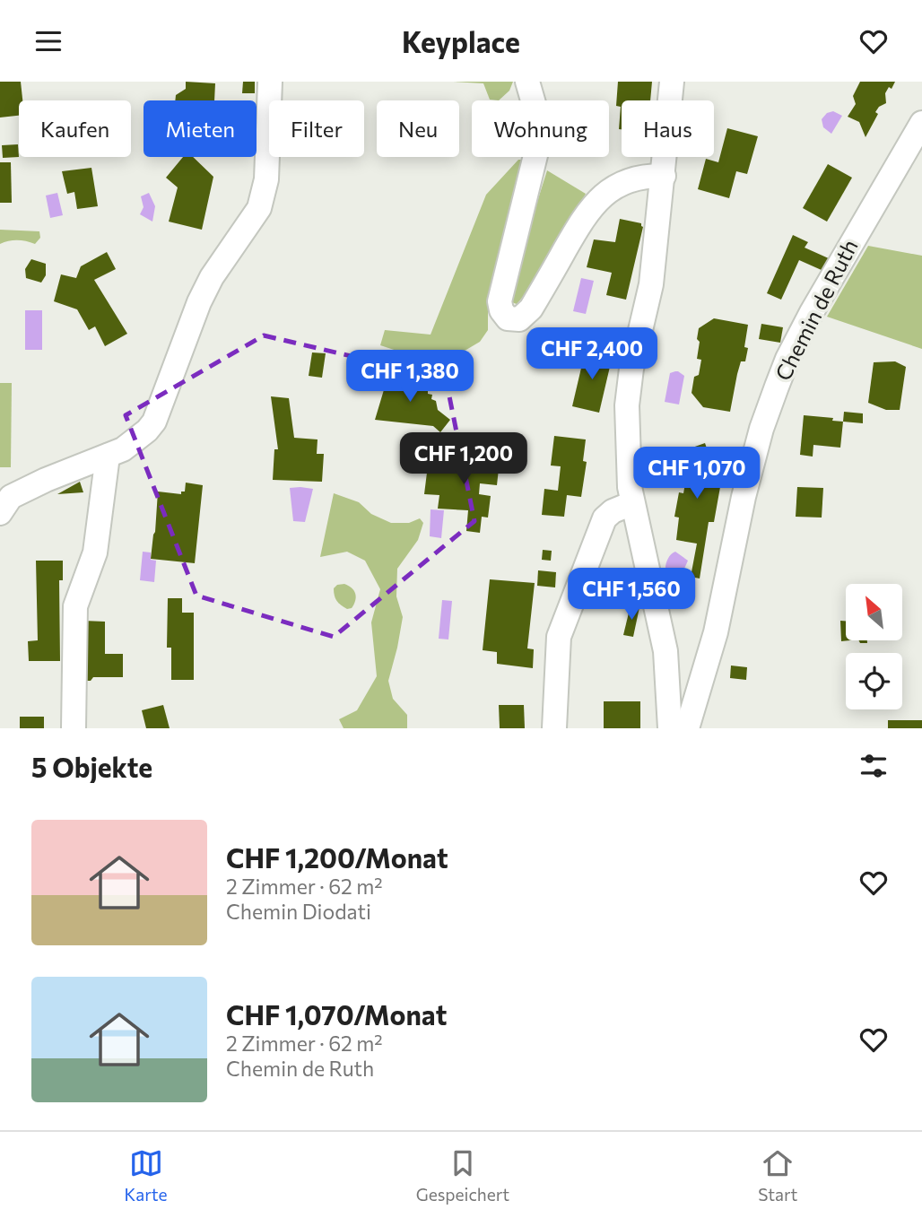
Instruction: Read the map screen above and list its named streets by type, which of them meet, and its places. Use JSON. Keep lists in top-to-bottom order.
{
  "streets": {
    "street": ["Chemin de Ruth"]
  },
  "north": "top left",
  "page": {
    "header": "Keyplace",
    "chip": [
      "Kaufen",
      "Mieten",
      "Filter",
      "Neu",
      "Wohnung",
      "Haus"
    ],
    "price": [
      "CHF 2,400",
      "CHF 1,380",
      "CHF 1,200",
      "CHF 1,070",
      "CHF 1,560"
    ],
    "heading": "5 Objekte",
    "list": [
      {
        "name": "CHF 1,200/Monat",
        "note": "2 Zimmer · 62 m² · Chemin Diodati"
      },
      {
        "name": "CHF 1,070/Monat",
        "note": "2 Zimmer · 62 m² · Chemin de Ruth"
      }
    ],
    "tabs": ["Karte", "Gespeichert", "Start"]
  }
}
